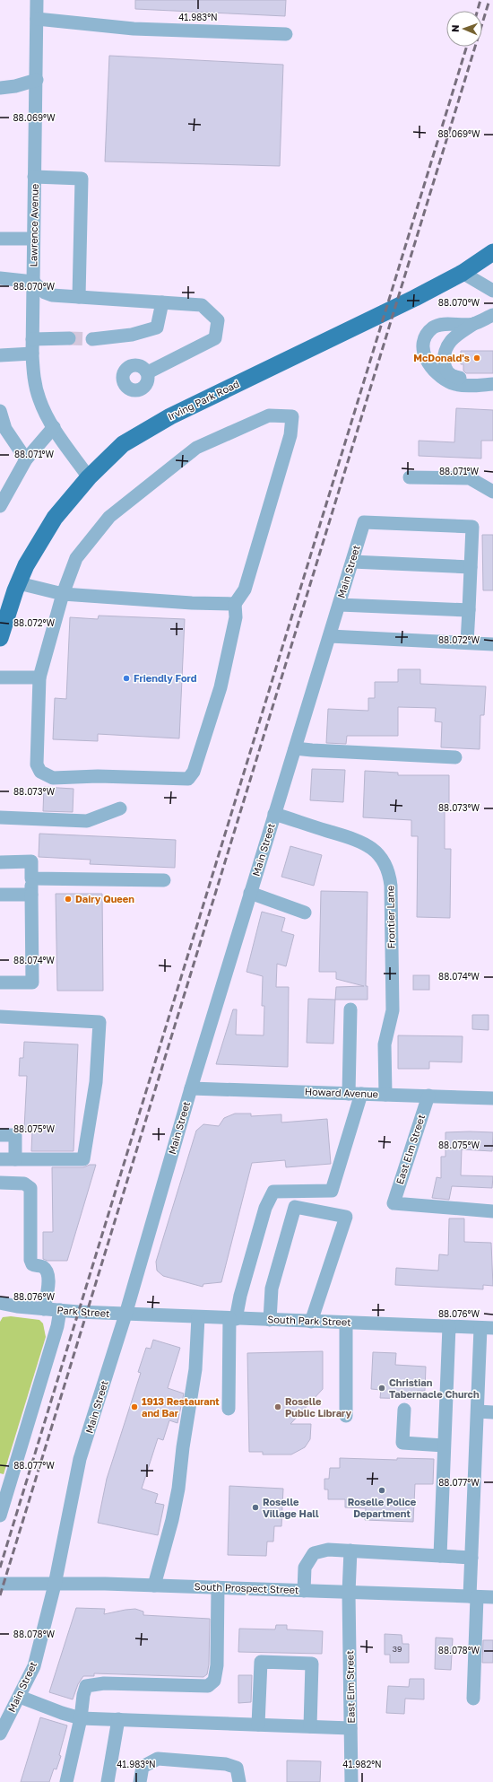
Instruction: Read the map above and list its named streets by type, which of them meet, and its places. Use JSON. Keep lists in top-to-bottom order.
{
  "streets": {
    "main road": ["Irving Park Road"],
    "street": [
      "Lawrence Avenue",
      "Main Street",
      "Frontier Lane",
      "Howard Avenue",
      "East Elm Street",
      "Park Street",
      "South Park Street",
      "South Prospect Street"
    ]
  },
  "crossings": [
    ["Lawrence Avenue", "Irving Park Road"],
    ["Main Street", "Frontier Lane"],
    ["Main Street", "Howard Avenue"],
    ["Main Street", "Park Street"],
    ["Main Street", "South Park Street"],
    ["Main Street", "South Prospect Street"],
    ["Frontier Lane", "Howard Avenue"],
    ["Howard Avenue", "East Elm Street"],
    ["East Elm Street", "South Prospect Street"],
    ["Park Street", "South Park Street"]
  ],
  "places": [
    "McDonald's",
    "Friendly Ford",
    "Dairy Queen",
    "Christian Tabernacle Church",
    "1913 Restaurant and Bar",
    "Roselle Public Library",
    "Roselle Police Department",
    "Roselle Village Hall"
  ],
  "house_numbers": ["39"],
  "north": "left",
  "coordinates": [
    "41.983°N",
    "88.069°W",
    "88.070°W",
    "88.071°W",
    "88.072°W",
    "88.073°W",
    "88.074°W",
    "88.075°W",
    "88.076°W",
    "88.077°W",
    "88.078°W",
    "41.982°N"
  ]
}
